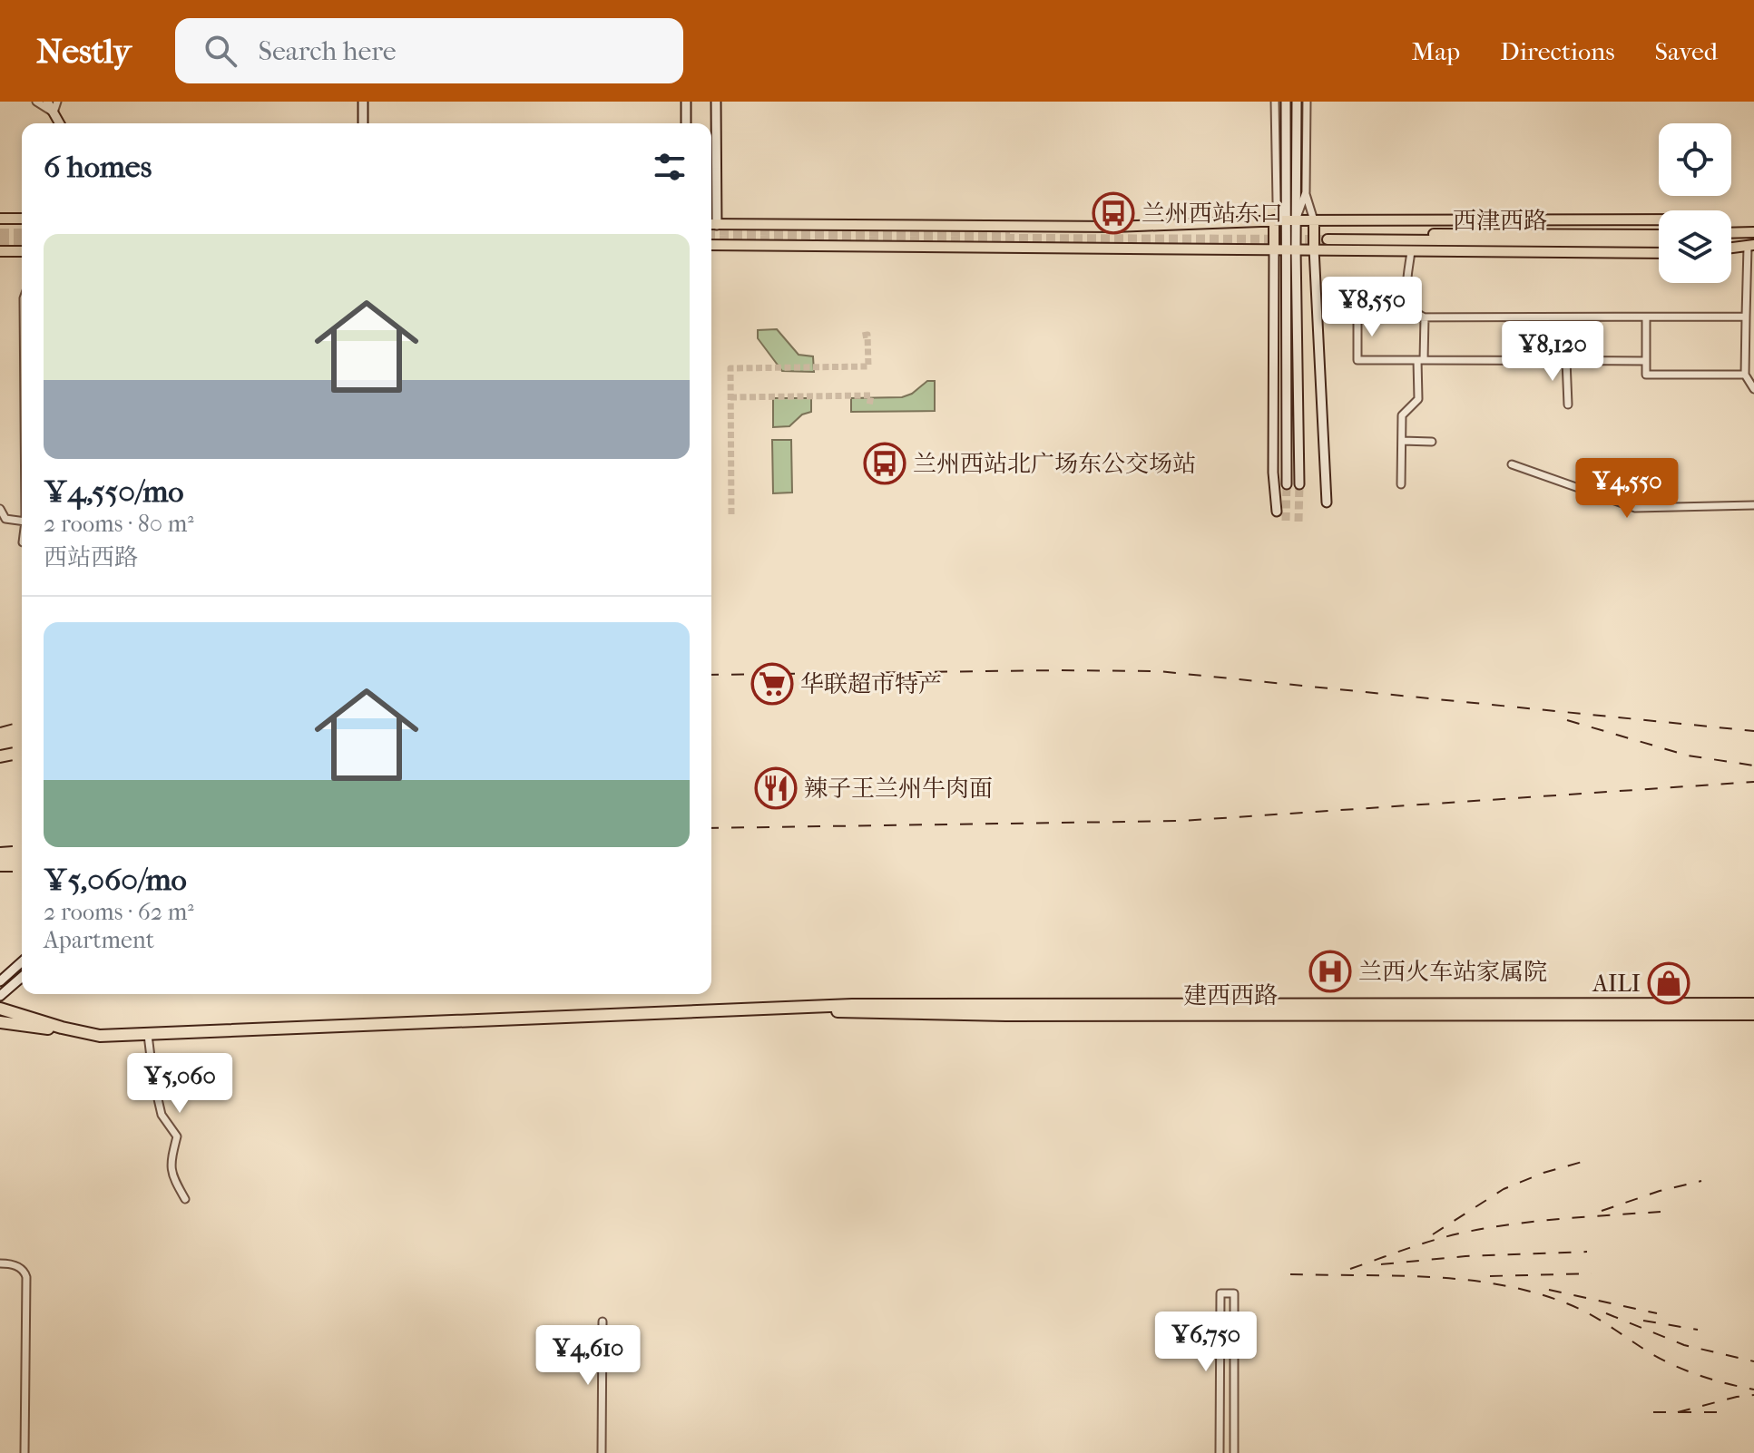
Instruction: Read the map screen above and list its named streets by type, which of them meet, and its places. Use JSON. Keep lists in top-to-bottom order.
{
  "streets": {
    "highway": ["建西西路"],
    "main road": ["西津西路"]
  },
  "places": {
    "bus stop": ["兰州西站东口", "兰州西站北广场东公交场站"],
    "supermarket": ["华联超市特产"],
    "restaurant": ["辣子王兰州牛肉面"],
    "hospital": ["兰西火车站家属院"],
    "shop": ["AILI"]
  },
  "page": {
    "header": "Nestly",
    "search": "Search here",
    "nav": ["Map", "Directions", "Saved"],
    "heading": "6 homes",
    "list": [
      {
        "name": "¥4,550/mo",
        "note": "2 rooms · 80 m² · 西站西路"
      },
      {
        "name": "¥5,060/mo",
        "note": "2 rooms · 62 m² · Apartment"
      }
    ],
    "price": [
      "¥8,550",
      "¥8,120",
      "¥4,550",
      "¥5,060",
      "¥6,750",
      "¥4,610"
    ]
  }
}
